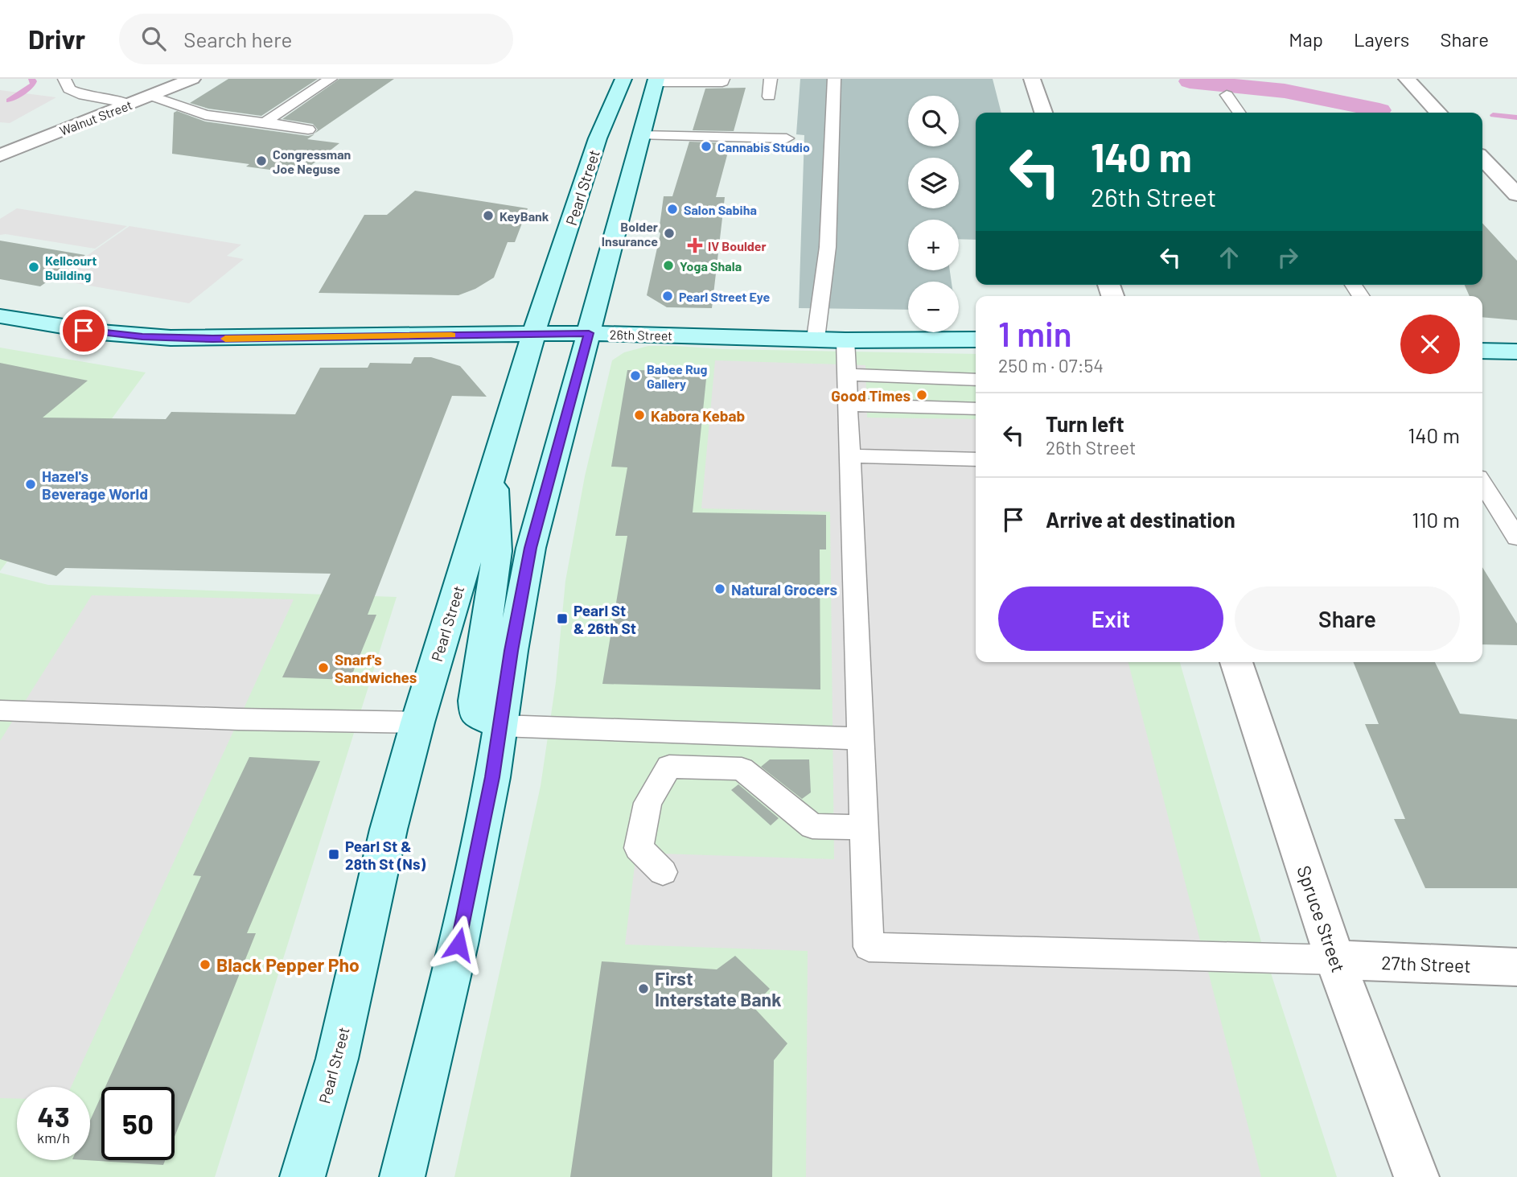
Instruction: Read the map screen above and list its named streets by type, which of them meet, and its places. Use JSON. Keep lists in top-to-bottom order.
{
  "streets": {
    "main road": ["Pearl Street", "26th Street"],
    "street": ["Walnut Street", "Spruce Street", "27th Street"]
  },
  "crossings": [
    ["Pearl Street", "26th Street"],
    ["Spruce Street", "27th Street"]
  ],
  "places": {
    "other": [
      "Cannabis Studio",
      "Congressman Joe Neguse",
      "Salon Sabiha",
      "KeyBank",
      "Bolder Insurance",
      "Yoga Shala",
      "Kellcourt Building",
      "Pearl Street Eye",
      "Babee Rug Gallery",
      "Good Times",
      "Kabora Kebab",
      "Hazel's Beverage World",
      "Natural Grocers",
      "Snarf's Sandwiches",
      "Black Pepper Pho",
      "First Interstate Bank"
    ],
    "health": ["IV Boulder"],
    "transit": ["Pearl St & 26th St", "Pearl St & 28th St (Ns)"]
  },
  "page": {
    "header": "Drivr",
    "search": "Search here",
    "nav": ["Map", "Layers", "Share"],
    "map_buttons": ["+", "−"],
    "turn": ["140 m", "26th Street"],
    "heading": ["1 min", "250 m · 07:54"],
    "list": [
      {
        "name": "Turn left",
        "note": "26th Street",
        "value": "140 m"
      },
      {
        "name": "Arrive at destination",
        "value": "110 m"
      }
    ],
    "buttons": ["Exit", "Share"],
    "speed": "43 km/h",
    "limit": "50"
  }
}
